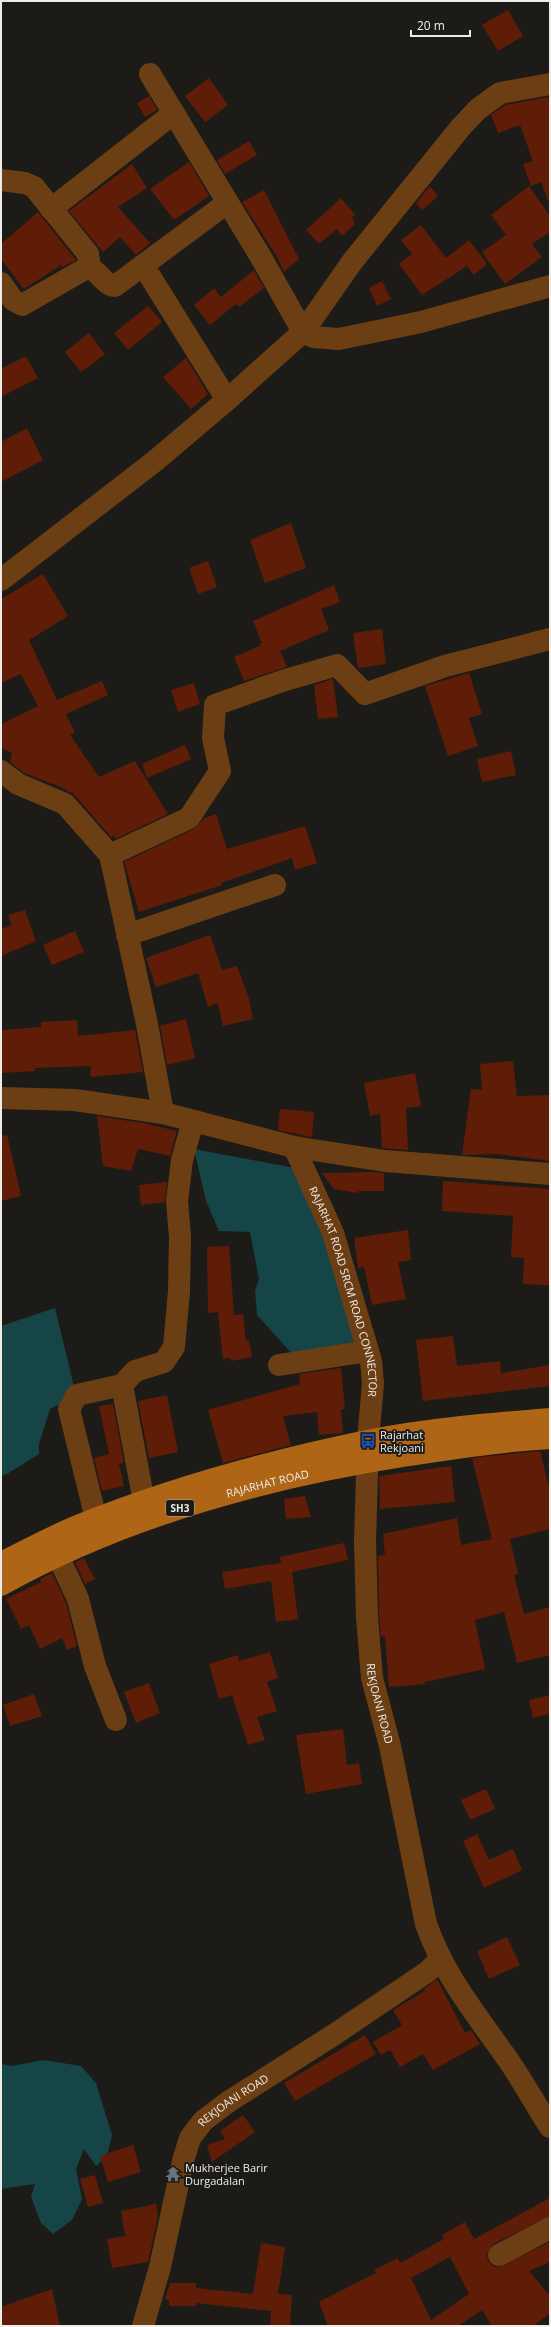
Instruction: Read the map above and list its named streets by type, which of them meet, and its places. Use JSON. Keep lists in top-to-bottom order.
{
  "streets": {
    "main road": ["RAJARHAT ROAD", "SH3"],
    "street": ["RAJARHAT ROAD SRCM ROAD CONNECTOR", "REKJOANI ROAD"]
  },
  "crossings": [
    ["RAJARHAT ROAD SRCM ROAD CONNECTOR", "RAJARHAT ROAD"],
    ["RAJARHAT ROAD SRCM ROAD CONNECTOR", "REKJOANI ROAD"],
    ["RAJARHAT ROAD", "REKJOANI ROAD"]
  ],
  "places": {
    "bus stop": ["Rajarhat Rekjoani"],
    "temple": ["Mukherjee Barir Durgadalan"]
  },
  "scale_bar": "20 m"
}
